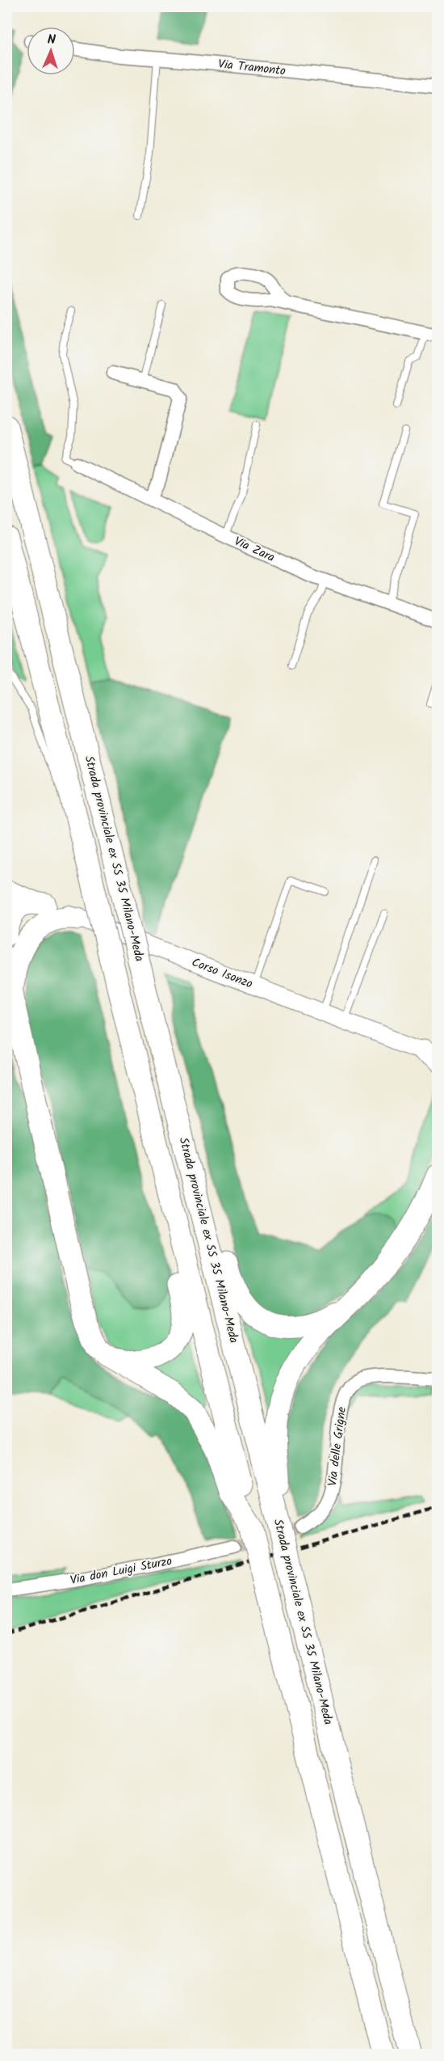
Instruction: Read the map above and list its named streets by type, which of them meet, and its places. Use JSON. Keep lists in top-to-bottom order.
{
  "streets": {
    "highway": ["Strada provinciale ex SS 35 Milano-Meda"],
    "street": [
      "Via Tramonto",
      "Via Zara",
      "Corso Isonzo",
      "Via delle Grigne",
      "Via don Luigi Sturzo"
    ]
  },
  "north": "top"
}
